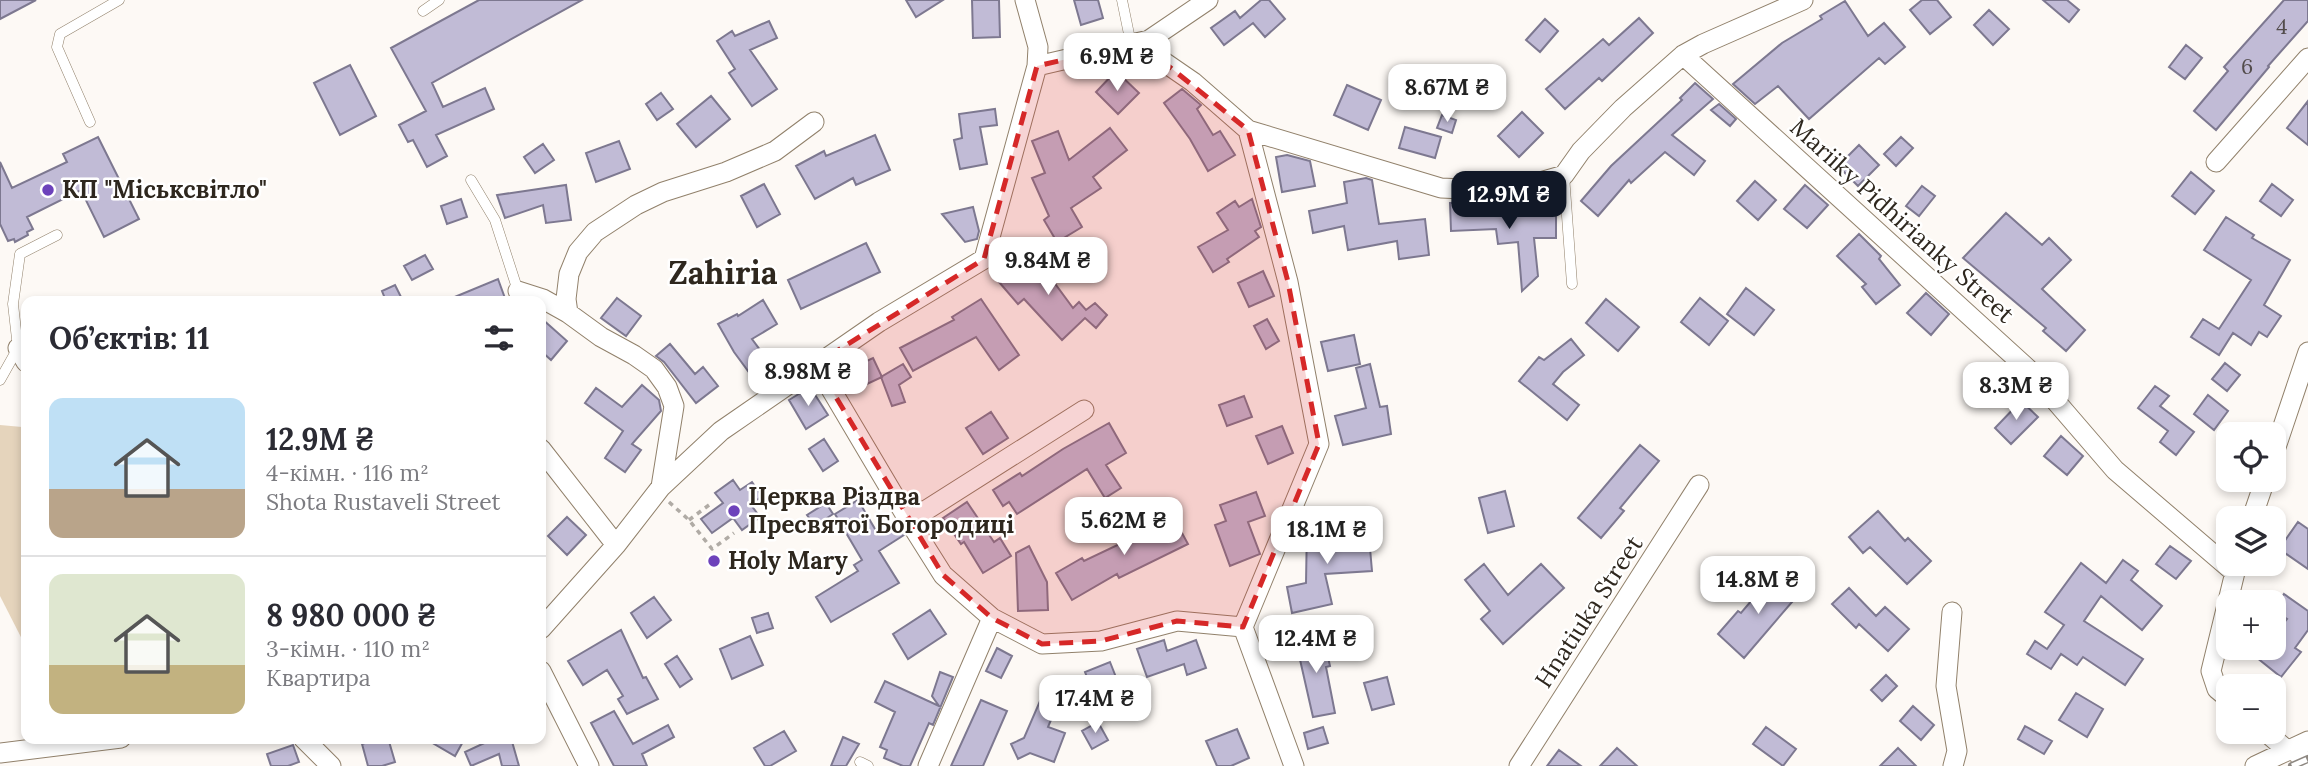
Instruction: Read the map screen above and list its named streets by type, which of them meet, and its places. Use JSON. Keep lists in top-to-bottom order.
{
  "streets": {
    "street": ["Mariiky Pidhirianky Street", "Hnatiuka Street"]
  },
  "districts": ["Zahiria"],
  "places": ["КП \"Міськсвітло\"", "Церква Різдва Пресвятої Богородиці", "Holy Mary"],
  "house_numbers": ["4", "6"],
  "page": {
    "price": [
      "6.9M ₴",
      "8.67M ₴",
      "12.9M ₴",
      "9.84M ₴",
      "8.98M ₴",
      "8.3M ₴",
      "5.62M ₴",
      "18.1M ₴",
      "14.8M ₴",
      "12.4M ₴",
      "17.4M ₴"
    ],
    "heading": "Об’єктів: 11",
    "list": [
      {
        "name": "12.9M ₴",
        "note": "4-кімн. · 116 m² · Shota Rustaveli Street"
      },
      {
        "name": "8 980 000 ₴",
        "note": "3-кімн. · 110 m² · Квартира"
      }
    ],
    "map_buttons": ["+", "−"]
  }
}
